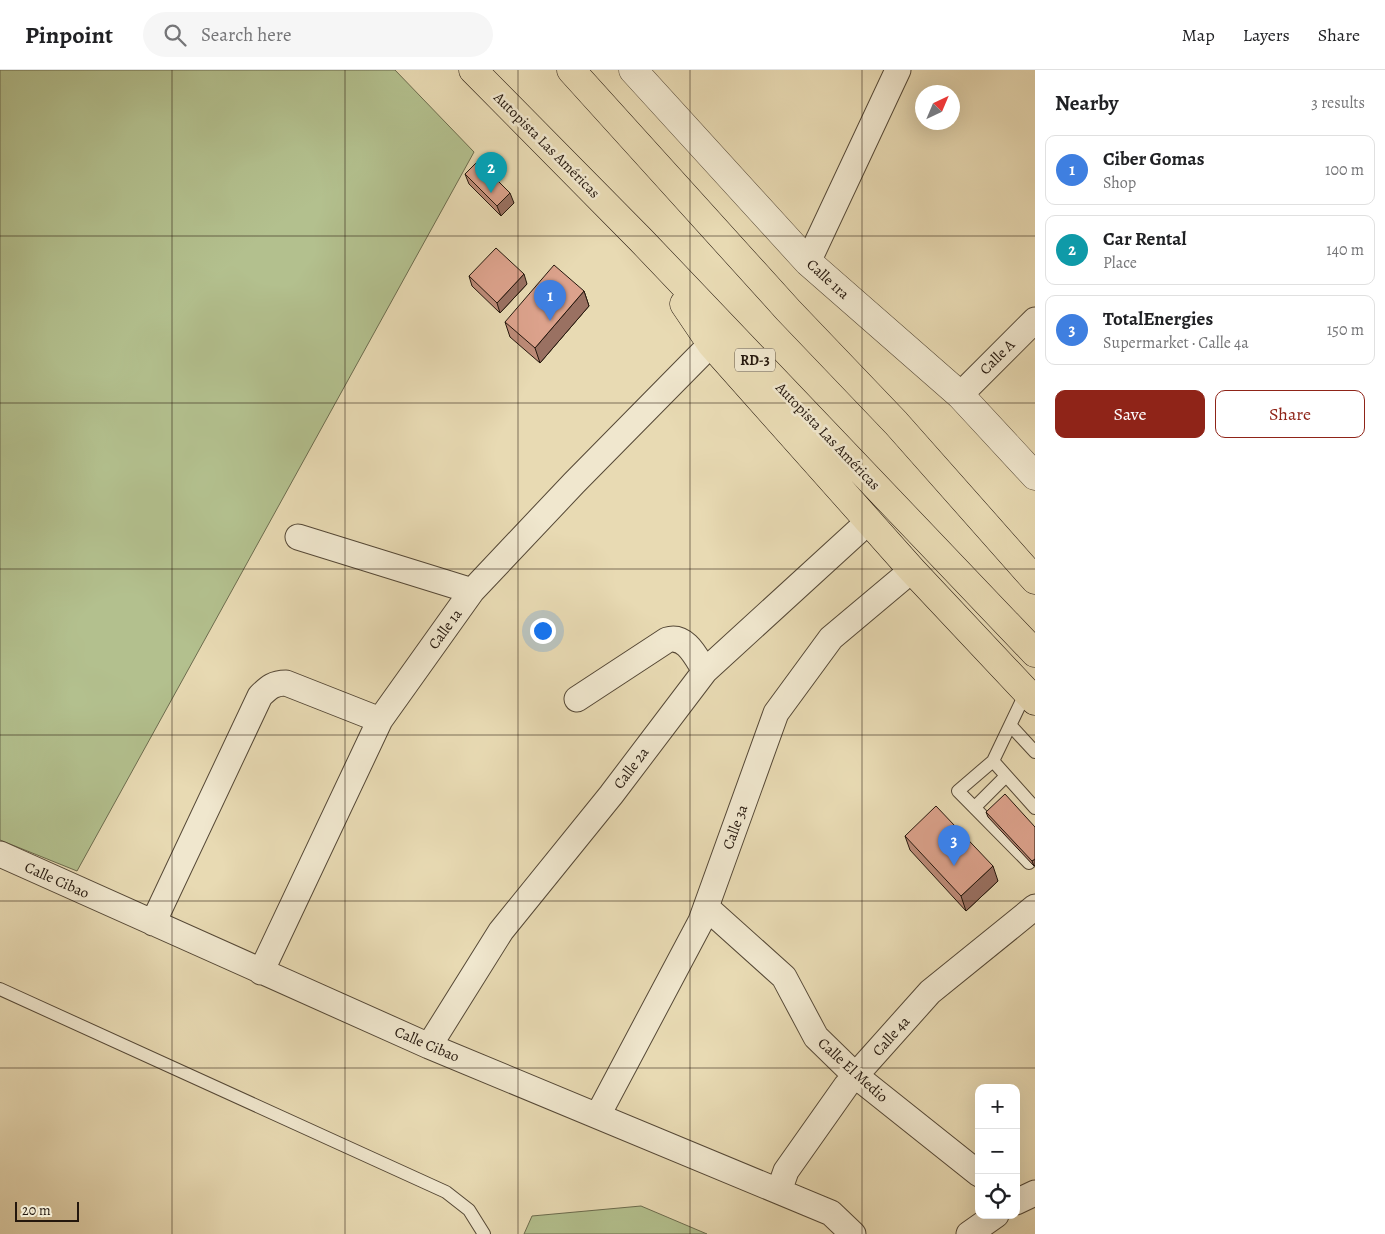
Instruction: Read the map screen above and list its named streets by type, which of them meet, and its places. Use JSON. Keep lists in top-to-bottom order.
{
  "streets": {
    "highway": ["Autopista Las Américas", "RD-3"],
    "street": [
      "Calle 1ra",
      "Calle A",
      "Calle 1a",
      "Calle 2a",
      "Calle 3a",
      "Calle Cibao",
      "Calle 4a",
      "Calle El Medio"
    ]
  },
  "crossings": [
    ["Calle 1ra", "Calle A"],
    ["Calle 1a", "Calle Cibao"],
    ["Calle 2a", "Calle Cibao"],
    ["Calle 3a", "Calle Cibao"],
    ["Calle 3a", "Calle El Medio"],
    ["Calle Cibao", "Calle 4a"],
    ["Calle 4a", "Calle El Medio"]
  ],
  "scale_bar": "20 m",
  "north": "top right",
  "page": {
    "header": "Pinpoint",
    "search": "Search here",
    "nav": ["Map", "Layers", "Share"],
    "heading": ["Nearby", "3 results"],
    "list": [
      {
        "mark": "1",
        "name": "Ciber Gomas",
        "note": "Shop",
        "value": "100 m"
      },
      {
        "mark": "2",
        "name": "Car Rental",
        "note": "Place",
        "value": "140 m"
      },
      {
        "mark": "3",
        "name": "TotalEnergies",
        "note": "Supermarket · Calle 4a",
        "value": "150 m"
      }
    ],
    "pins": ["2", "1", "3"],
    "buttons": ["Save", "Share"],
    "map_buttons": ["+", "−"],
    "scale": "20 m"
  }
}
